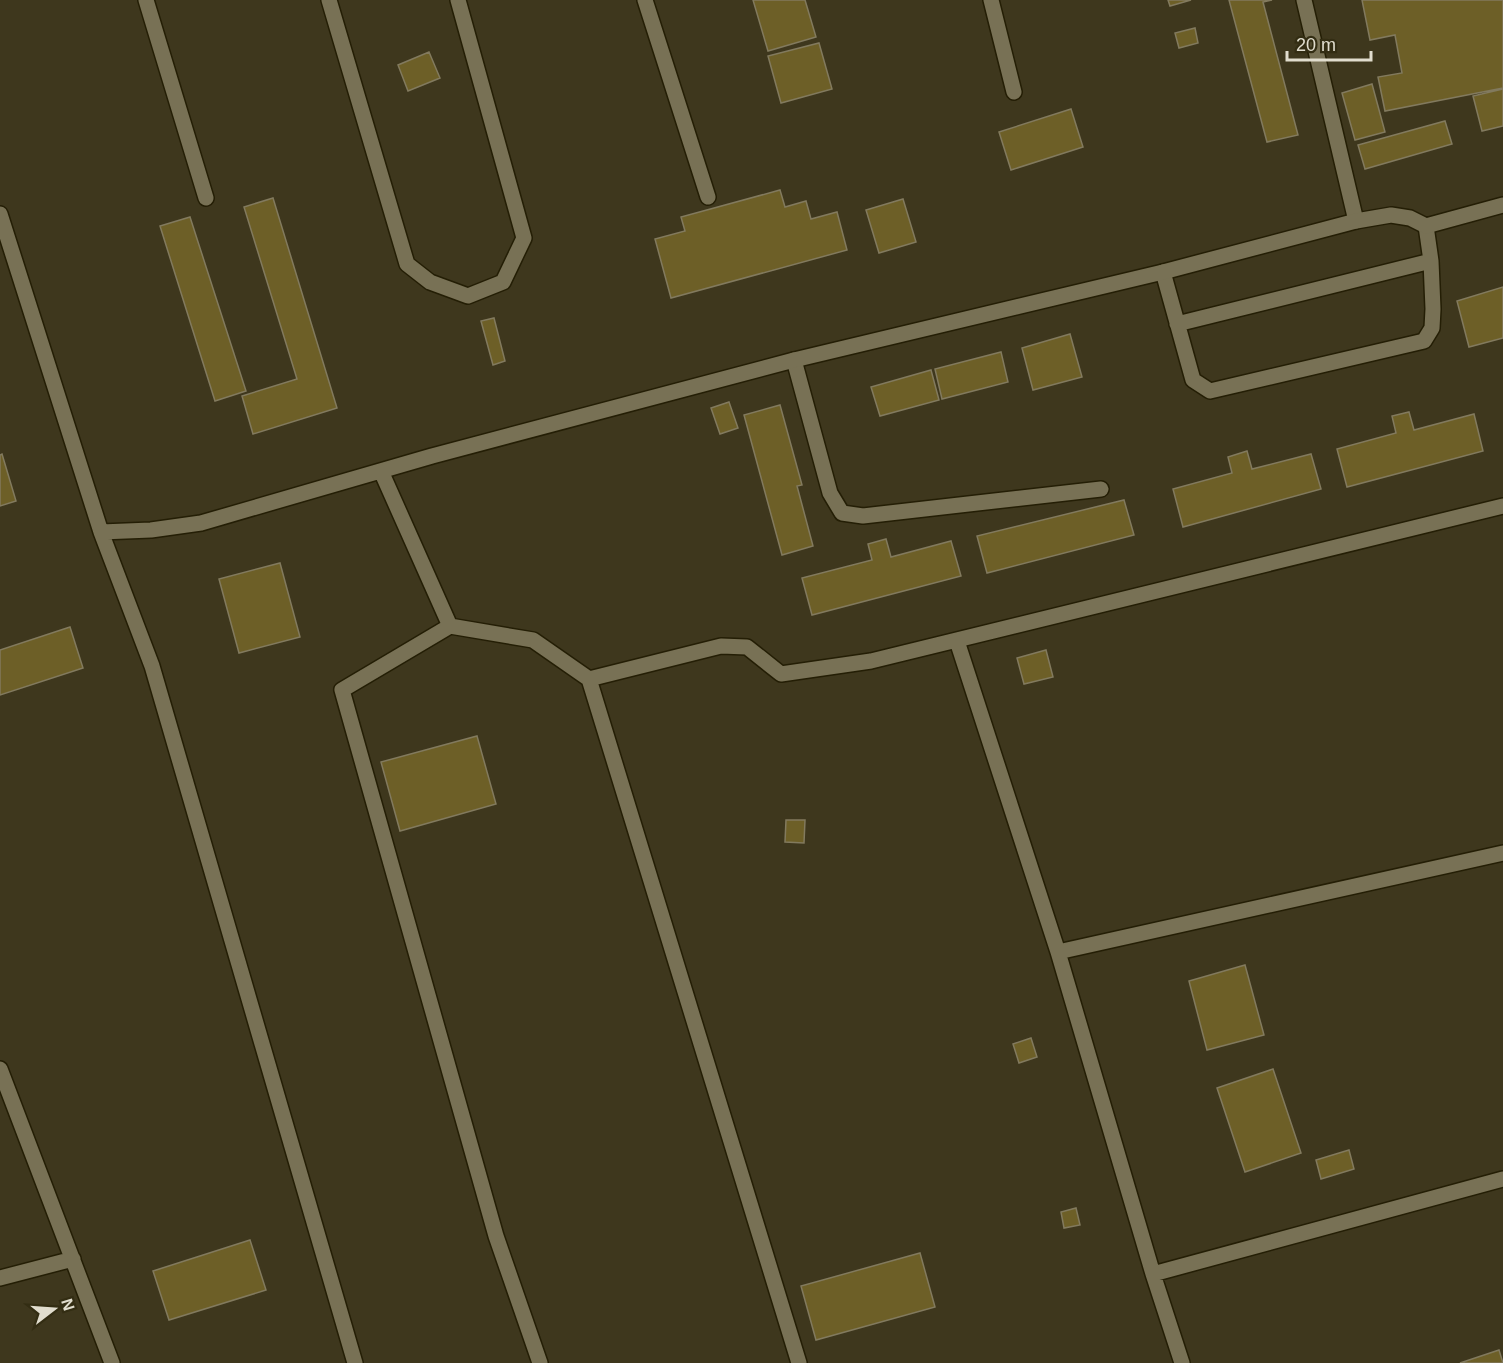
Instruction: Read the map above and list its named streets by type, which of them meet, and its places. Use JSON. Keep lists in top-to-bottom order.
{
  "scale_bar": "20 m",
  "north": "right"
}
